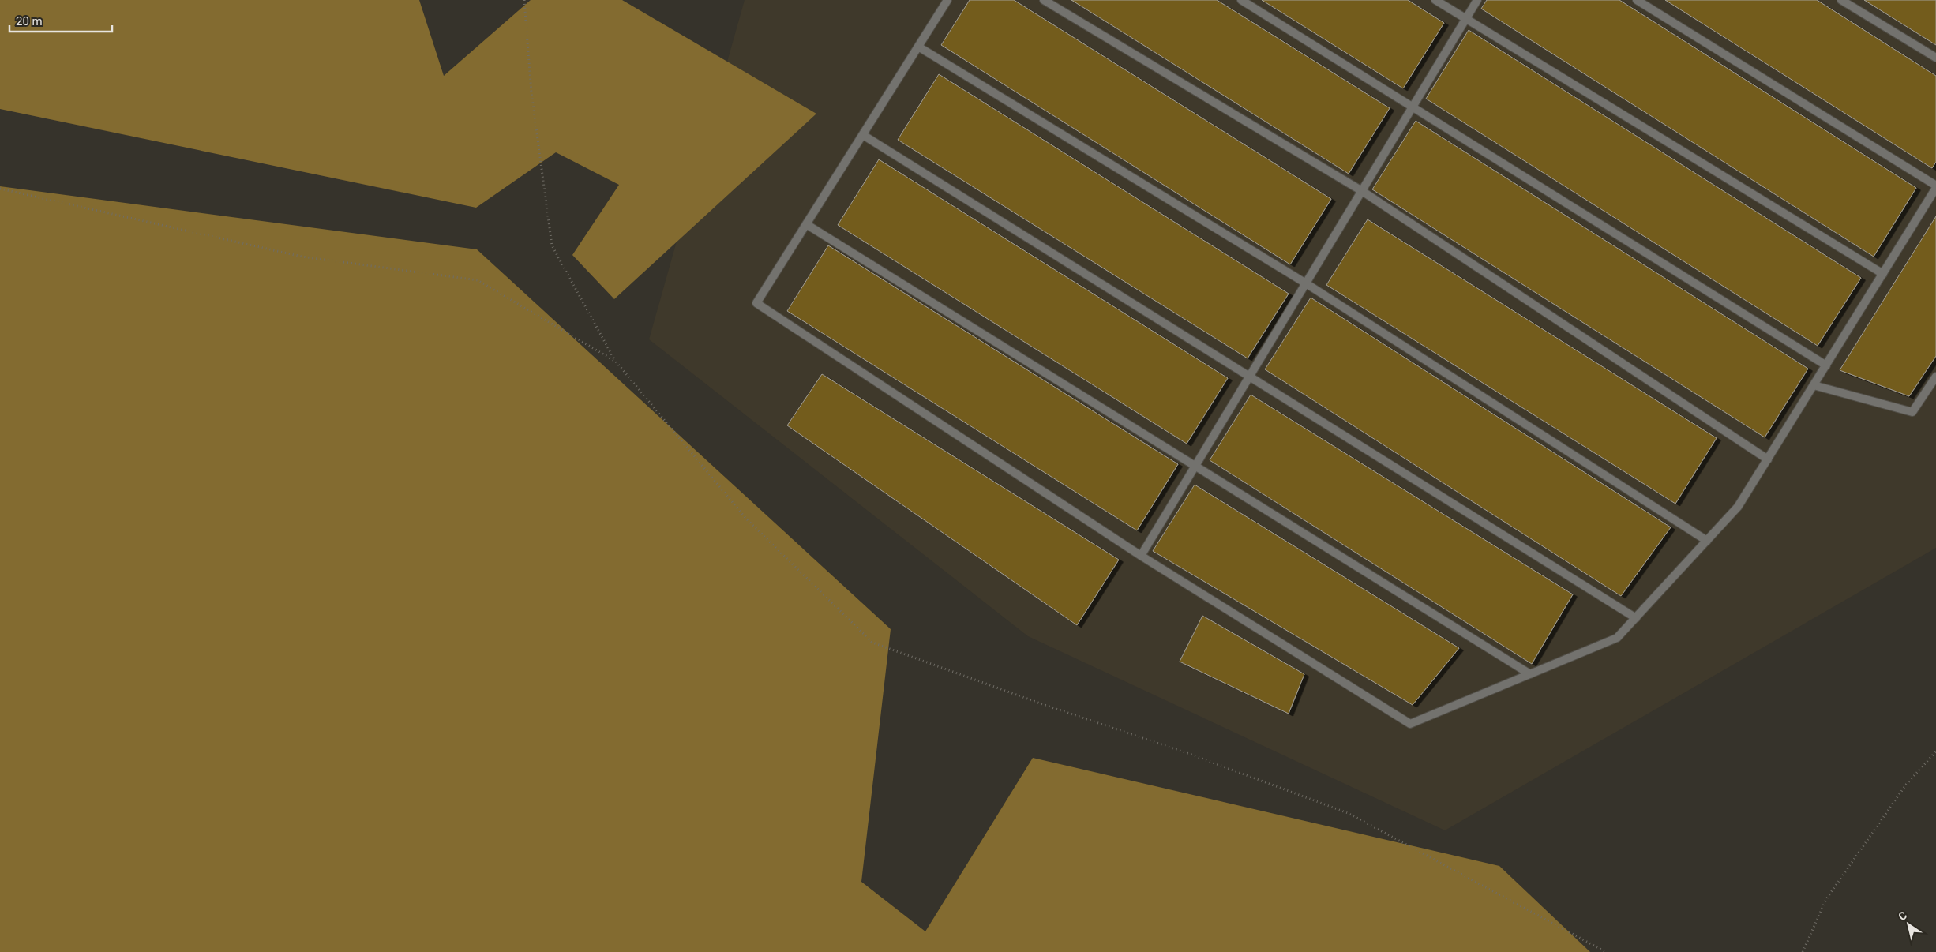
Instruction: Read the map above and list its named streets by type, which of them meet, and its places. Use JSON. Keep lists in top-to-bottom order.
{
  "scale_bar": "20 m",
  "north": "top left"
}
